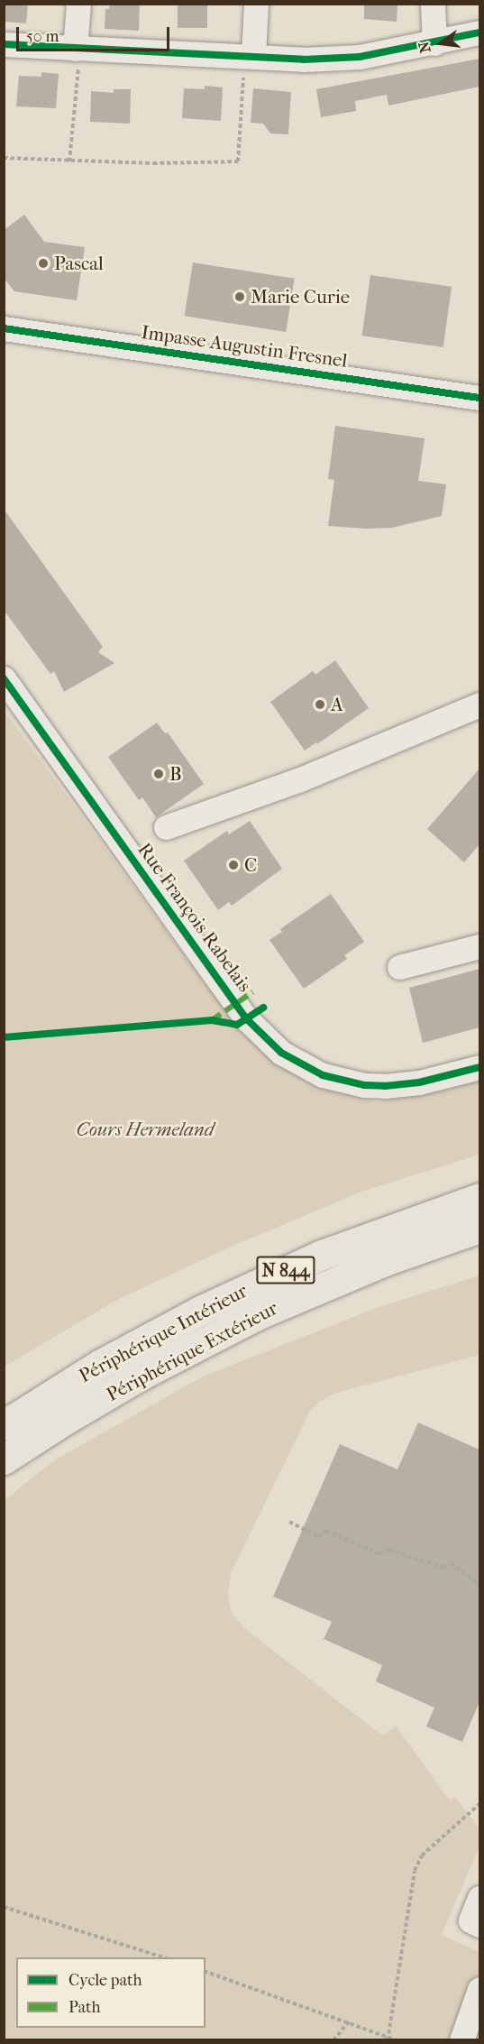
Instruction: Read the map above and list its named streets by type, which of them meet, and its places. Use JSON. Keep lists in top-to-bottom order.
{
  "streets": {
    "highway": ["N 844", "Périphérique Intérieur", "Périphérique Extérieur"],
    "street": ["Impasse Augustin Fresnel", "Rue François Rabelais"]
  },
  "parks": ["Cours Hermeland"],
  "places": [
    "Pascal",
    "Marie Curie",
    "A",
    "B",
    "C"
  ],
  "legend": ["Cycle path", "Path"],
  "scale_bar": "50 m",
  "north": "left"
}
